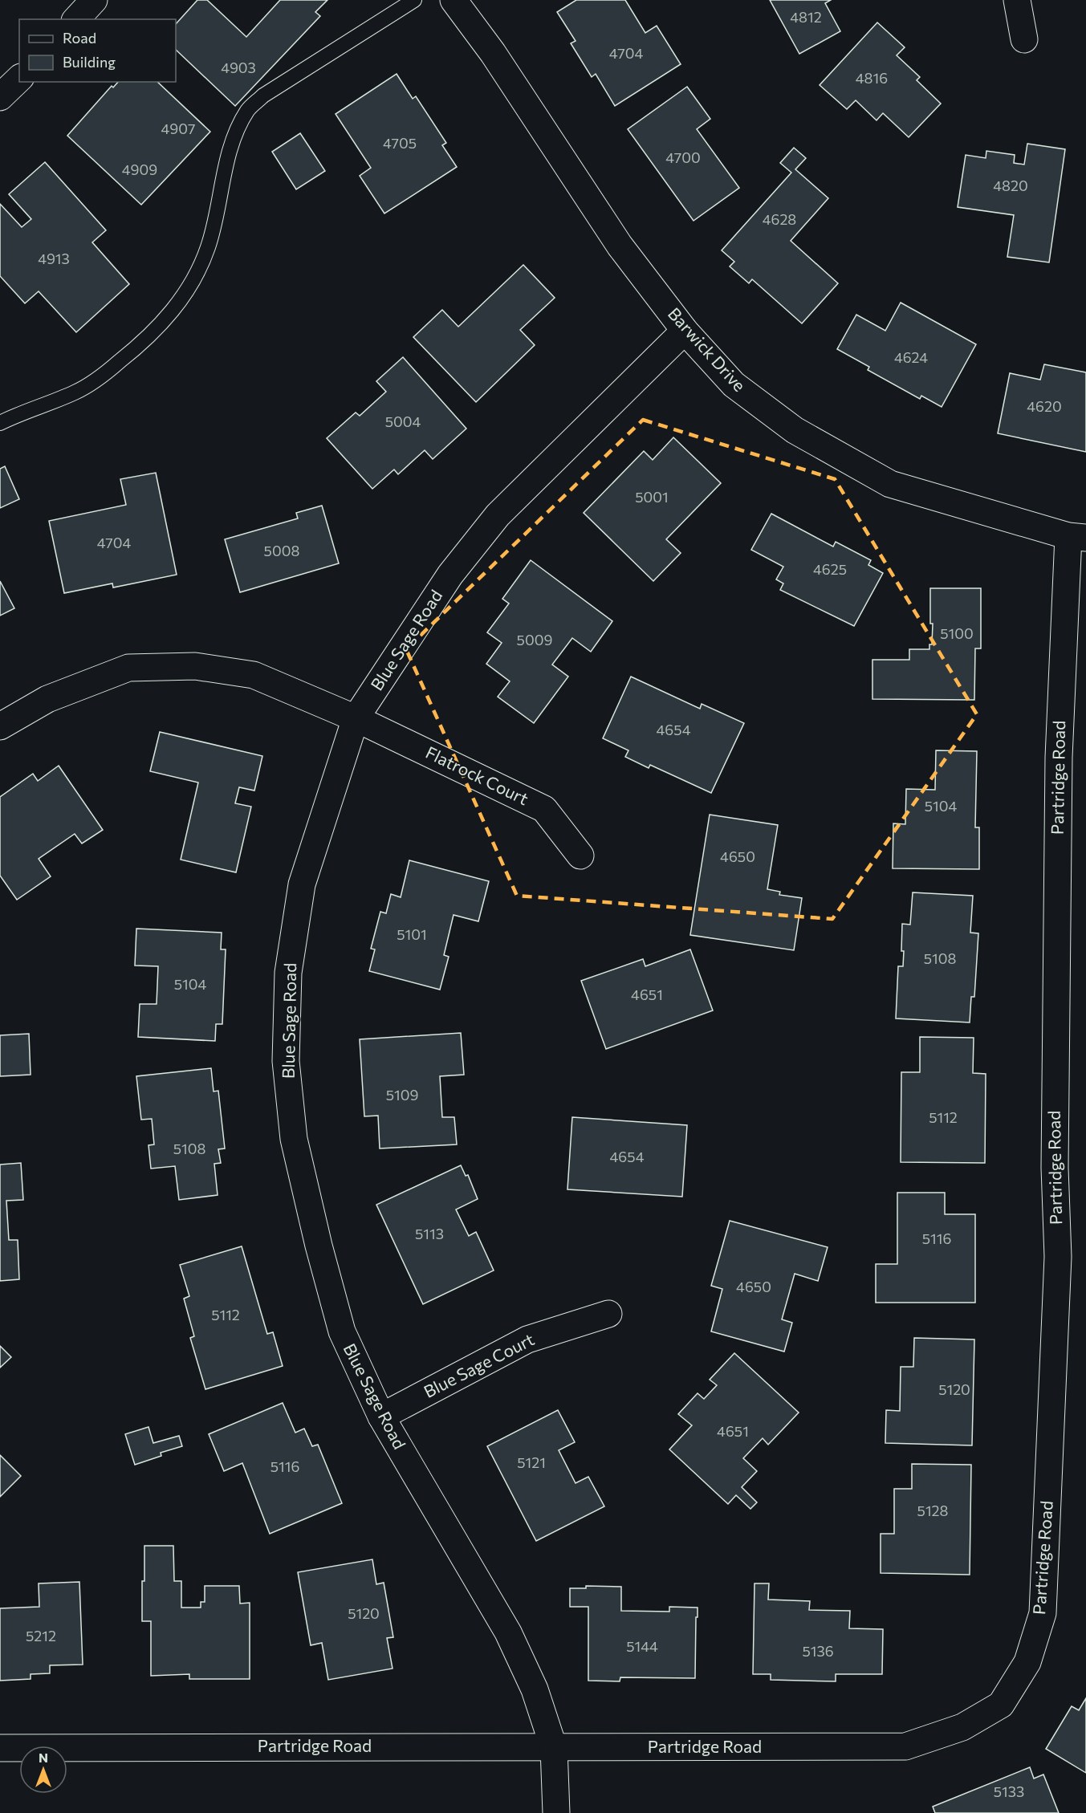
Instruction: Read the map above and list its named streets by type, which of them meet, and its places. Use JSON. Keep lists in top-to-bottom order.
{
  "streets": {
    "street": [
      "Barwick Drive",
      "Blue Sage Road",
      "Flatrock Court",
      "Partridge Road",
      "Blue Sage Court"
    ]
  },
  "crossings": [
    ["Barwick Drive", "Blue Sage Road"],
    ["Barwick Drive", "Partridge Road"],
    ["Blue Sage Road", "Flatrock Court"],
    ["Blue Sage Road", "Partridge Road"],
    ["Blue Sage Road", "Blue Sage Court"]
  ],
  "house_numbers": [
    "4812",
    "4704",
    "4903",
    "4816",
    "4907",
    "4705",
    "4700",
    "4909",
    "4820",
    "4628",
    "4913",
    "4624",
    "4620",
    "5004",
    "5001",
    "4704",
    "5008",
    "4625",
    "5100",
    "5009",
    "4654",
    "5104",
    "4650",
    "5101",
    "5108",
    "5104",
    "4651",
    "5109",
    "5112",
    "5108",
    "4654",
    "5113",
    "5116",
    "4650",
    "5112",
    "5120",
    "4651",
    "5121",
    "5116",
    "5128",
    "5120",
    "5212",
    "5144",
    "5136",
    "5133"
  ],
  "legend": ["Road", "Building"],
  "north": "top"
}
